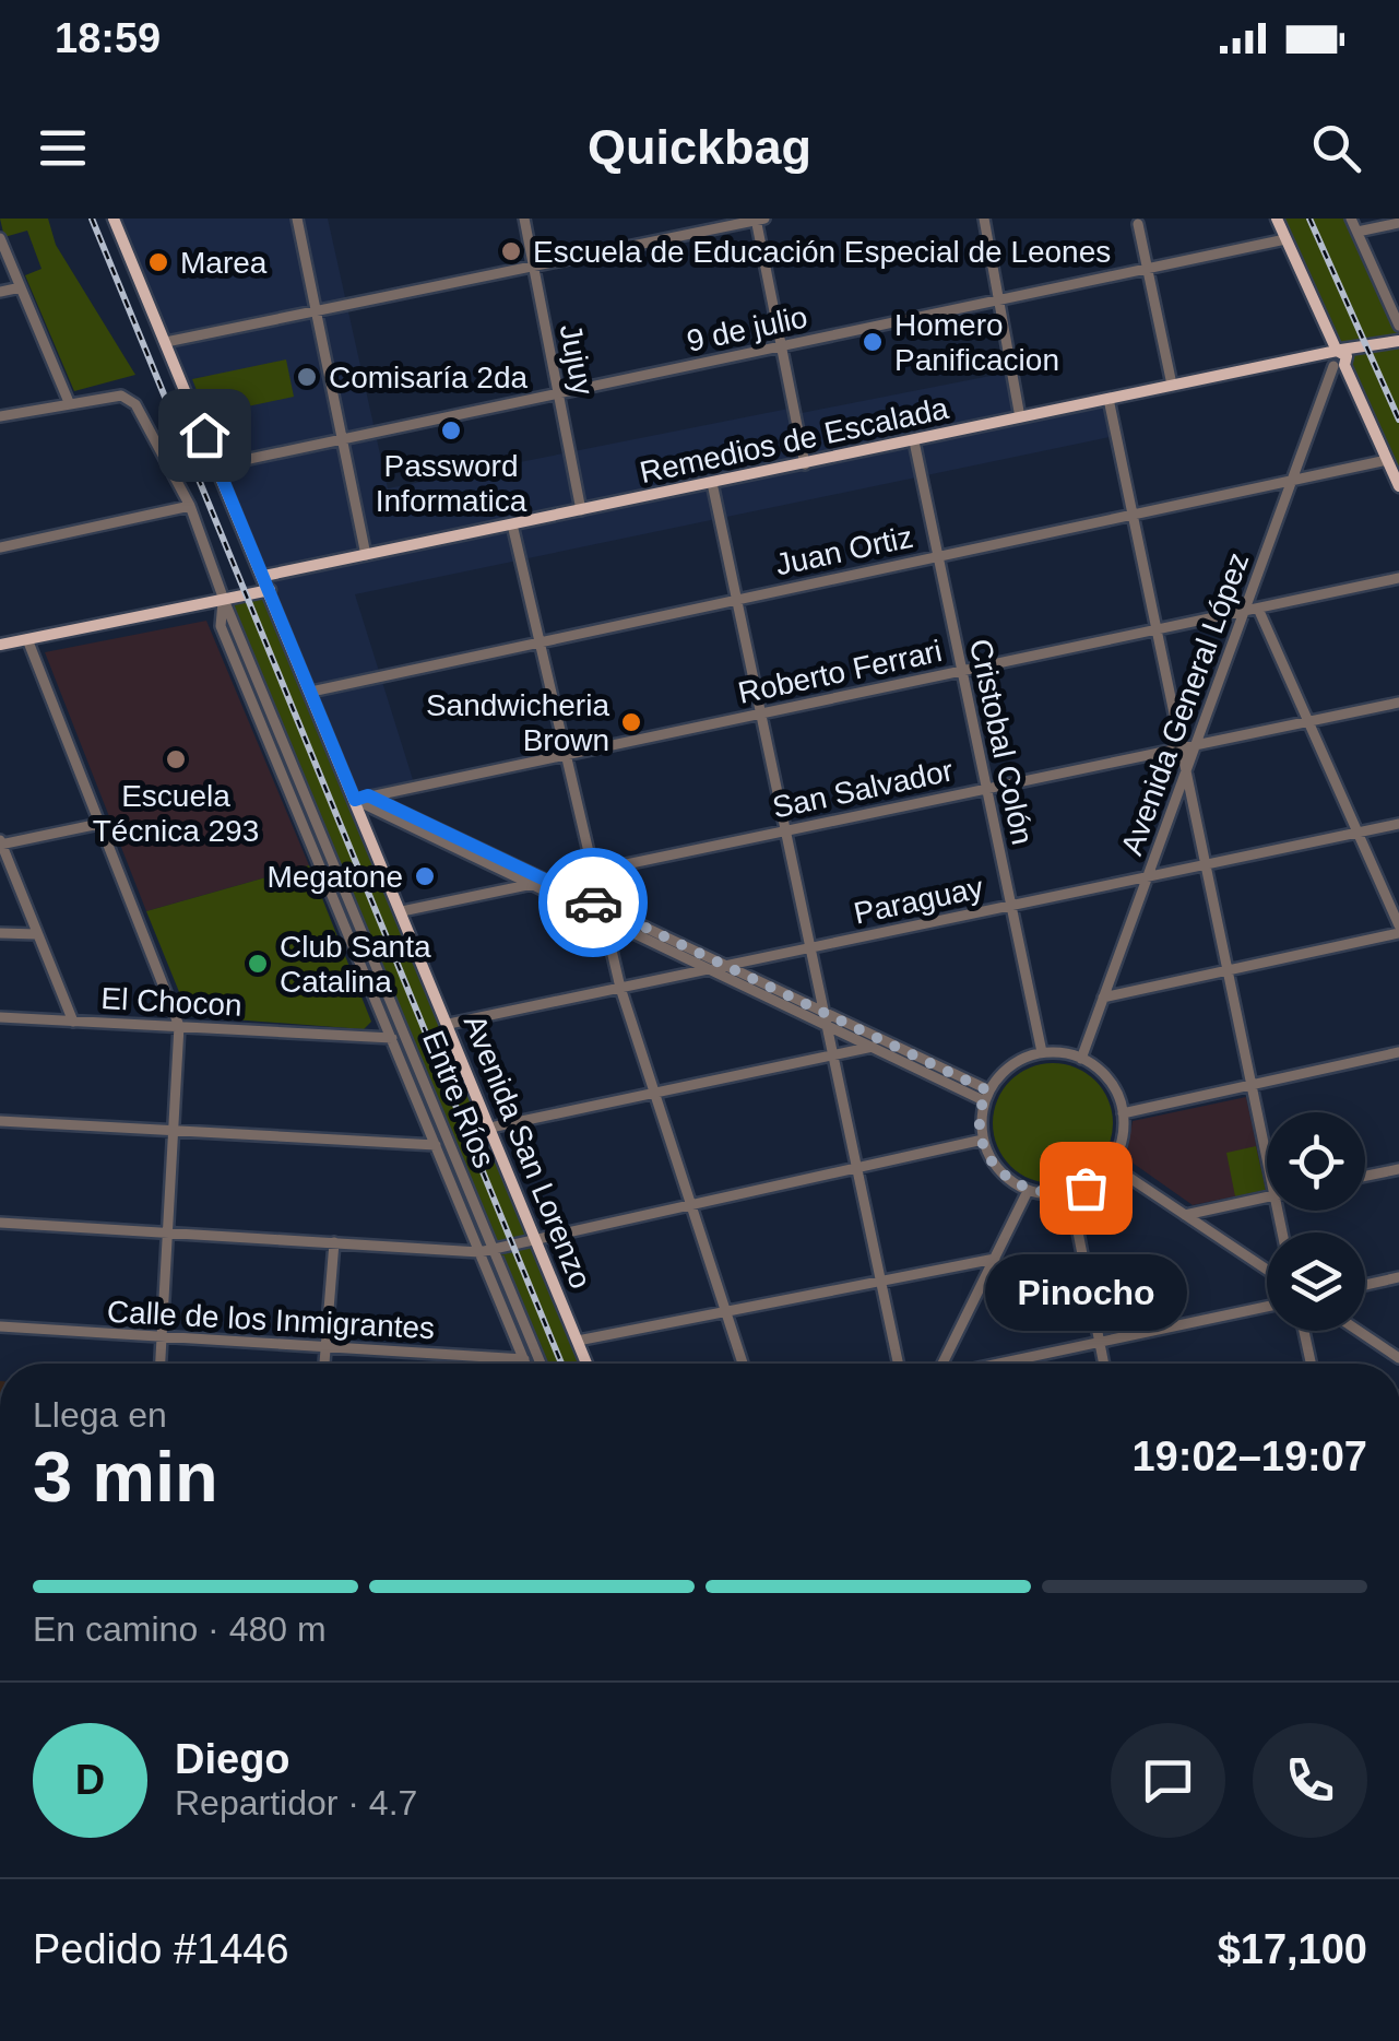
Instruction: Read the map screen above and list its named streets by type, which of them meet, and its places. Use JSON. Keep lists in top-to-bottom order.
{
  "streets": {
    "main road": ["Remedios de Escalada", "Avenida San Lorenzo"],
    "street": [
      "9 de julio",
      "Jujuy",
      "Juan Ortiz",
      "Roberto Ferrari",
      "Avenida General López",
      "Cristobal Colón",
      "San Salvador",
      "Paraguay",
      "El Chocon",
      "Entre Ríos",
      "Calle de los Inmigrantes"
    ]
  },
  "crossings": [
    ["9 de julio", "Jujuy"],
    ["9 de julio", "Avenida San Lorenzo"],
    ["Jujuy", "Remedios de Escalada"],
    ["Remedios de Escalada", "Cristobal Colón"],
    ["Remedios de Escalada", "Avenida San Lorenzo"],
    ["Juan Ortiz", "Avenida General López"],
    ["Juan Ortiz", "Cristobal Colón"],
    ["Juan Ortiz", "Avenida San Lorenzo"],
    ["Roberto Ferrari", "Avenida General López"],
    ["Roberto Ferrari", "Cristobal Colón"],
    ["Roberto Ferrari", "Avenida San Lorenzo"],
    ["Avenida General López", "Cristobal Colón"],
    ["Avenida General López", "San Salvador"],
    ["Avenida General López", "Paraguay"],
    ["Cristobal Colón", "San Salvador"],
    ["Cristobal Colón", "Paraguay"],
    ["San Salvador", "Avenida San Lorenzo"],
    ["Paraguay", "Avenida San Lorenzo"],
    ["El Chocon", "Entre Ríos"],
    ["Entre Ríos", "Calle de los Inmigrantes"]
  ],
  "places": [
    "Escuela de Educación Especial de Leones",
    "Marea",
    "Homero Panificacion",
    "Comisaría 2da",
    "Password Informatica",
    "Sandwicheria Brown",
    "Escuela Técnica 293",
    "Megatone",
    "Club Santa Catalina",
    "Pinocho"
  ],
  "page": {
    "status": "18:59",
    "header": "Quickbag",
    "bubble": "Pinocho",
    "heading": ["3 min", "Llega en", "19:02–19:07"],
    "panel": [
      "Diego",
      "Repartidor · 4.7",
      "Pedido #1446",
      "$17,100"
    ],
    "bar": "En camino · 480 m",
    "round": "D"
  }
}
